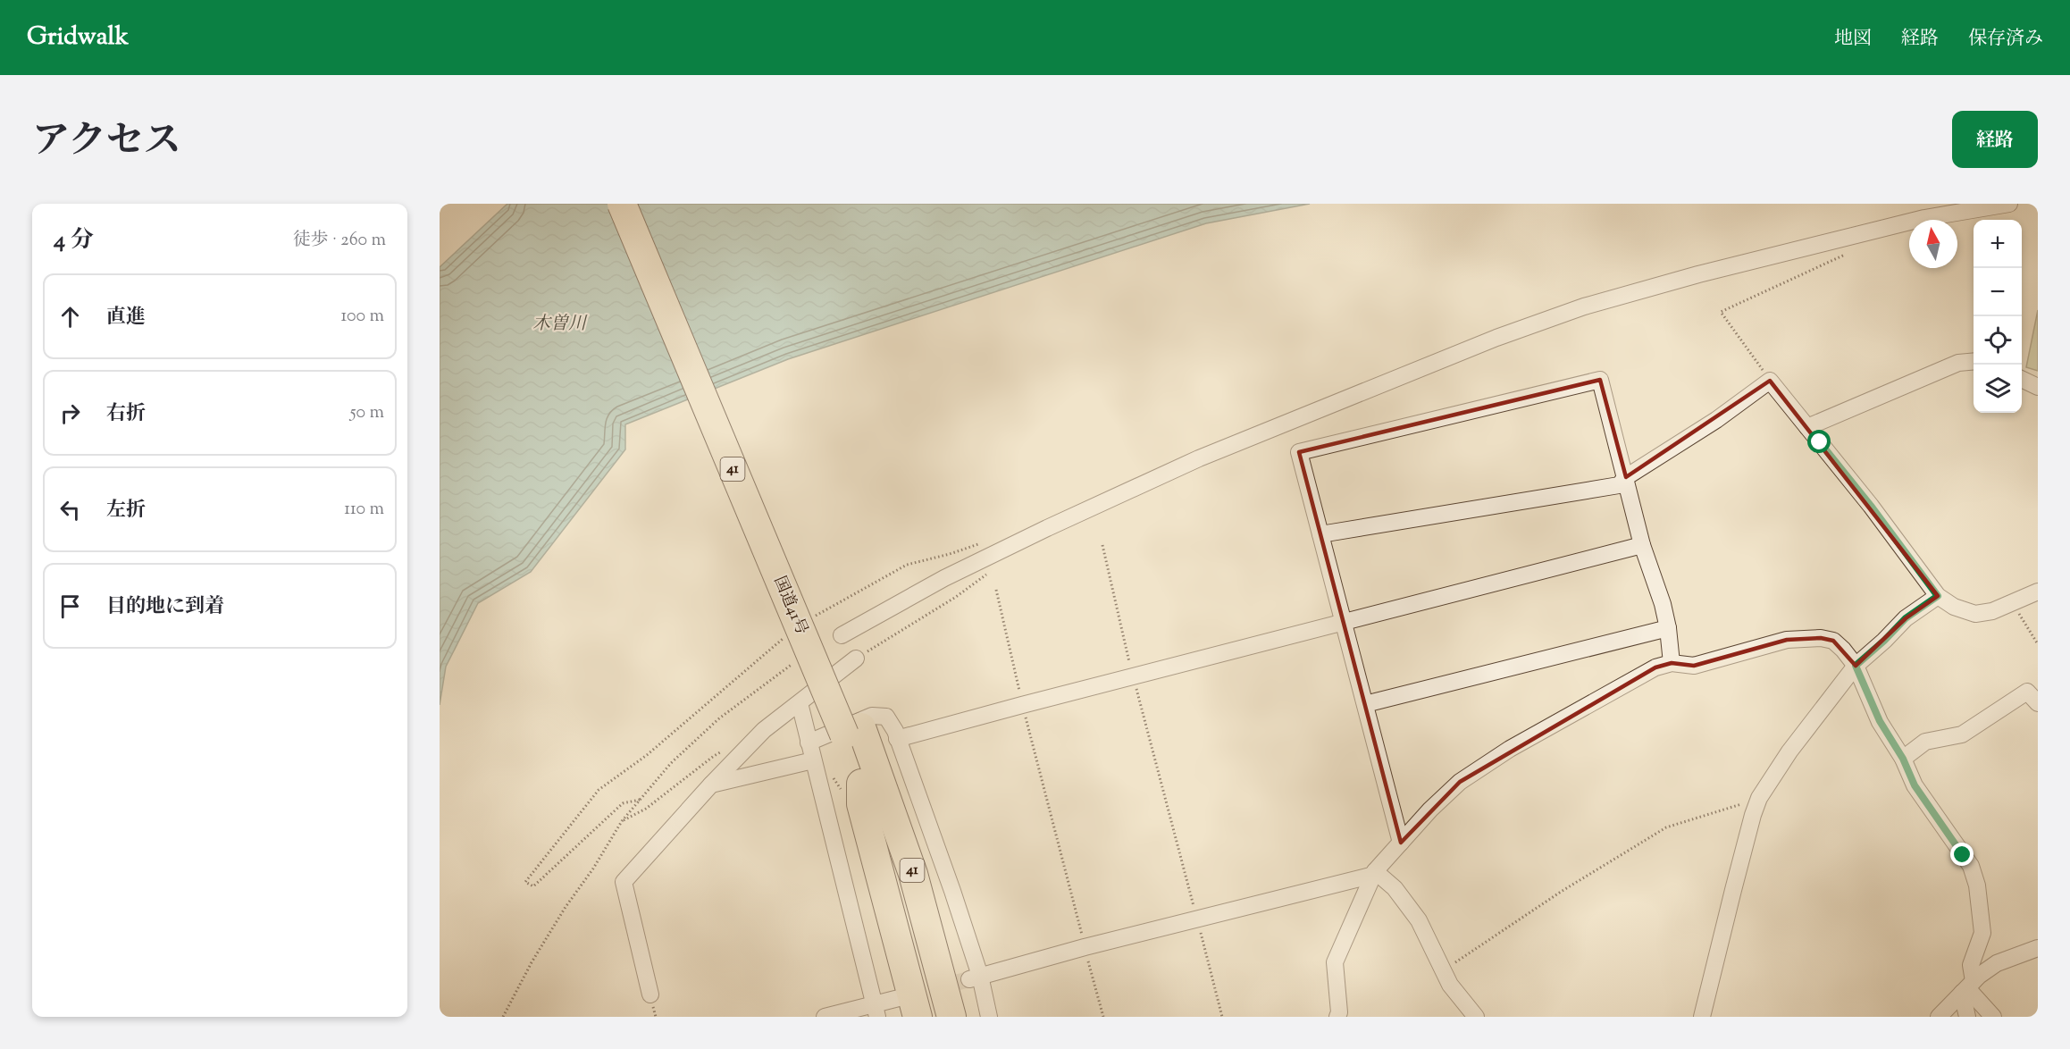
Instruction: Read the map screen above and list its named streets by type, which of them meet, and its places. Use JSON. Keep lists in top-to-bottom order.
{
  "streets": {
    "highway": ["41", "国道41号"]
  },
  "water": ["木曽川"],
  "north": "top",
  "page": {
    "header": "Gridwalk",
    "nav": ["地図", "経路", "保存済み"],
    "title": "アクセス",
    "buttons": "経路",
    "heading": ["4 分", "徒歩 · 260 m"],
    "map_buttons": ["+", "−"],
    "list": [
      ["直進", "100 m"],
      ["右折", "50 m"],
      ["左折", "110 m"],
      "目的地に到着"
    ]
  }
}
